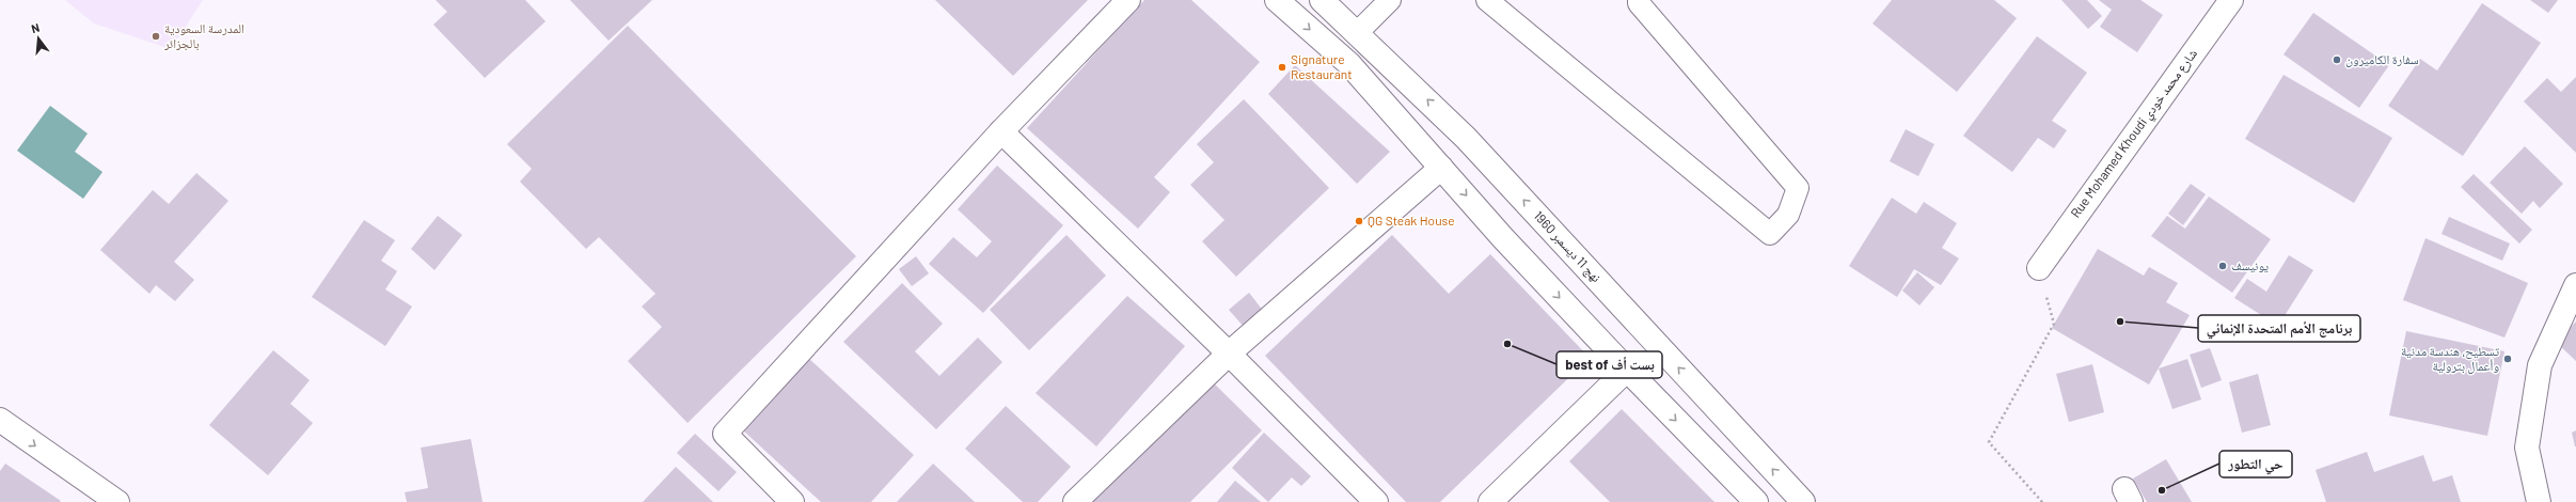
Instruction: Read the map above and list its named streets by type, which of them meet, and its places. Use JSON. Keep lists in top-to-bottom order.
{
  "streets": {
    "street": ["Rue Mohamed Khoudi شارع محمد خودي", "نهج 11 ديسمبر 1960"]
  },
  "places": [
    "المدرسة السعودية بالجزائر",
    "سفارة الكاميرون",
    "Signature Restaurant",
    "QG Steak House",
    "يونيسف",
    "برنامج الأمم المتحدة الإنمائي",
    "best of بست أف",
    "تسطيح، هندسة مدنية وأعمال بترولية",
    "حي التطور"
  ],
  "north": "top"
}
